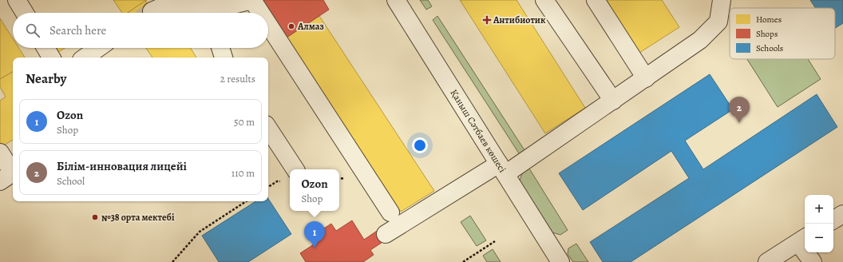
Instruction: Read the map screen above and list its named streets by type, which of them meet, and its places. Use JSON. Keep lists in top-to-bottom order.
{
  "streets": {
    "street": ["Қаныш Сәтбаев көшесі"]
  },
  "places": {
    "health": ["Антибиотик"],
    "other": ["Алмаз", "№38 орта мектебі"]
  },
  "legend": ["Homes", "Shops", "Schools"],
  "page": {
    "search": "Search here",
    "heading": ["Nearby", "2 results"],
    "pins": ["2", "1"],
    "list": [
      {
        "mark": "1",
        "name": "Ozon",
        "note": "Shop",
        "value": "50 m"
      },
      {
        "mark": "2",
        "name": "Білім-инновация лицейі",
        "note": "School",
        "value": "110 m"
      }
    ],
    "popup": ["Ozon", "Shop"],
    "map_buttons": ["+", "−"]
  }
}
